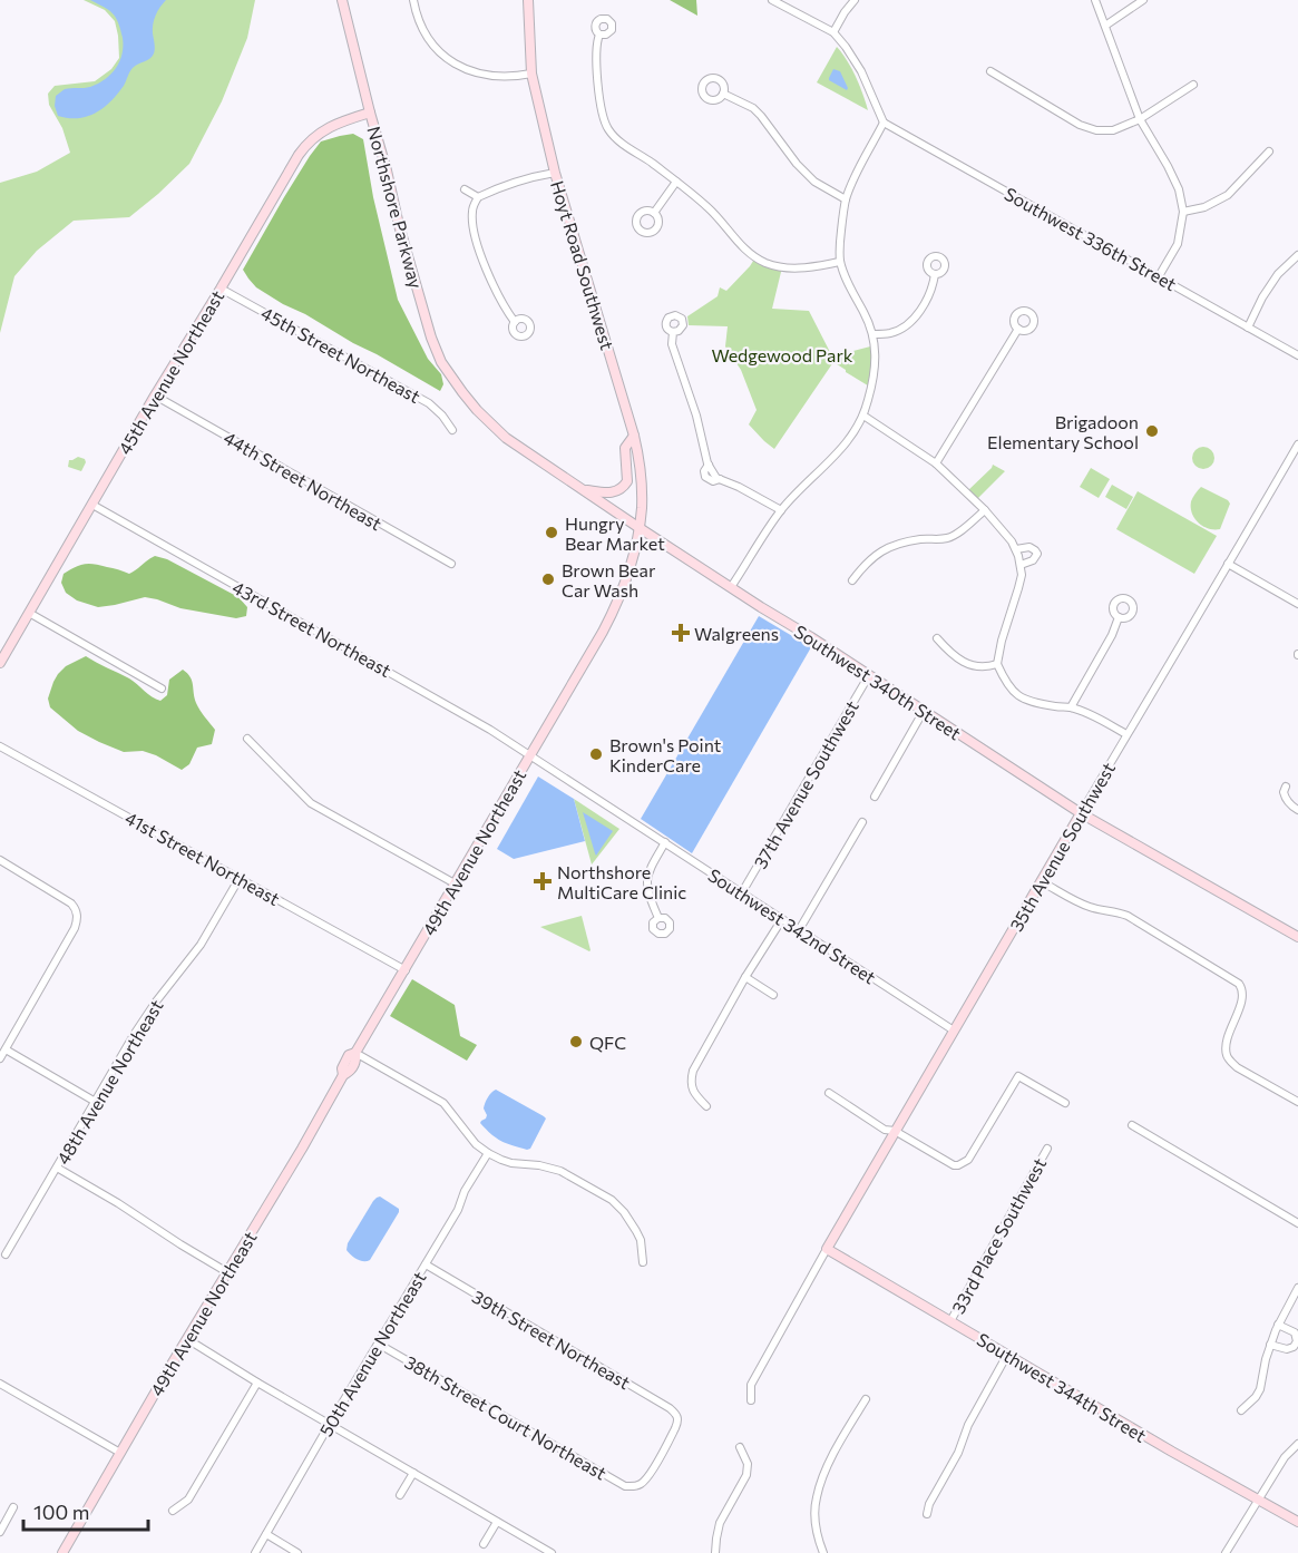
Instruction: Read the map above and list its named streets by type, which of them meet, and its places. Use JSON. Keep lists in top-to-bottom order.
{
  "streets": {
    "main road": [
      "Northshore Parkway",
      "Hoyt Road Southwest",
      "45th Avenue Northeast",
      "Southwest 340th Street",
      "35th Avenue Southwest",
      "49th Avenue Northeast",
      "Southwest 344th Street"
    ],
    "street": [
      "Southwest 336th Street",
      "45th Street Northeast",
      "44th Street Northeast",
      "43rd Street Northeast",
      "37th Avenue Southwest",
      "41st Street Northeast",
      "Southwest 342nd Street",
      "48th Avenue Northeast",
      "33rd Place Southwest",
      "39th Street Northeast",
      "50th Avenue Northeast",
      "38th Street Court Northeast"
    ]
  },
  "crossings": [
    ["Northshore Parkway", "45th Avenue Northeast"],
    ["Northshore Parkway", "Southwest 340th Street"],
    ["Hoyt Road Southwest", "Southwest 340th Street"],
    ["Hoyt Road Southwest", "49th Avenue Northeast"],
    ["45th Street Northeast", "45th Avenue Northeast"],
    ["45th Avenue Northeast", "44th Street Northeast"],
    ["45th Avenue Northeast", "43rd Street Northeast"],
    ["43rd Street Northeast", "49th Avenue Northeast"],
    ["43rd Street Northeast", "Southwest 342nd Street"],
    ["Southwest 340th Street", "37th Avenue Southwest"],
    ["Southwest 340th Street", "35th Avenue Southwest"],
    ["Southwest 340th Street", "49th Avenue Northeast"],
    ["37th Avenue Southwest", "Southwest 342nd Street"],
    ["35th Avenue Southwest", "Southwest 342nd Street"],
    ["35th Avenue Southwest", "Southwest 344th Street"],
    ["49th Avenue Northeast", "41st Street Northeast"],
    ["49th Avenue Northeast", "Southwest 342nd Street"],
    ["41st Street Northeast", "48th Avenue Northeast"],
    ["33rd Place Southwest", "Southwest 344th Street"],
    ["39th Street Northeast", "50th Avenue Northeast"],
    ["39th Street Northeast", "38th Street Court Northeast"],
    ["50th Avenue Northeast", "38th Street Court Northeast"]
  ],
  "parks": ["Wedgewood Park"],
  "places": {
    "other": [
      "Brigadoon Elementary School",
      "Hungry Bear Market",
      "Brown Bear Car Wash",
      "Brown's Point KinderCare",
      "QFC"
    ],
    "health": ["Walgreens", "Northshore MultiCare Clinic"]
  },
  "scale_bar": "100 m"
}
